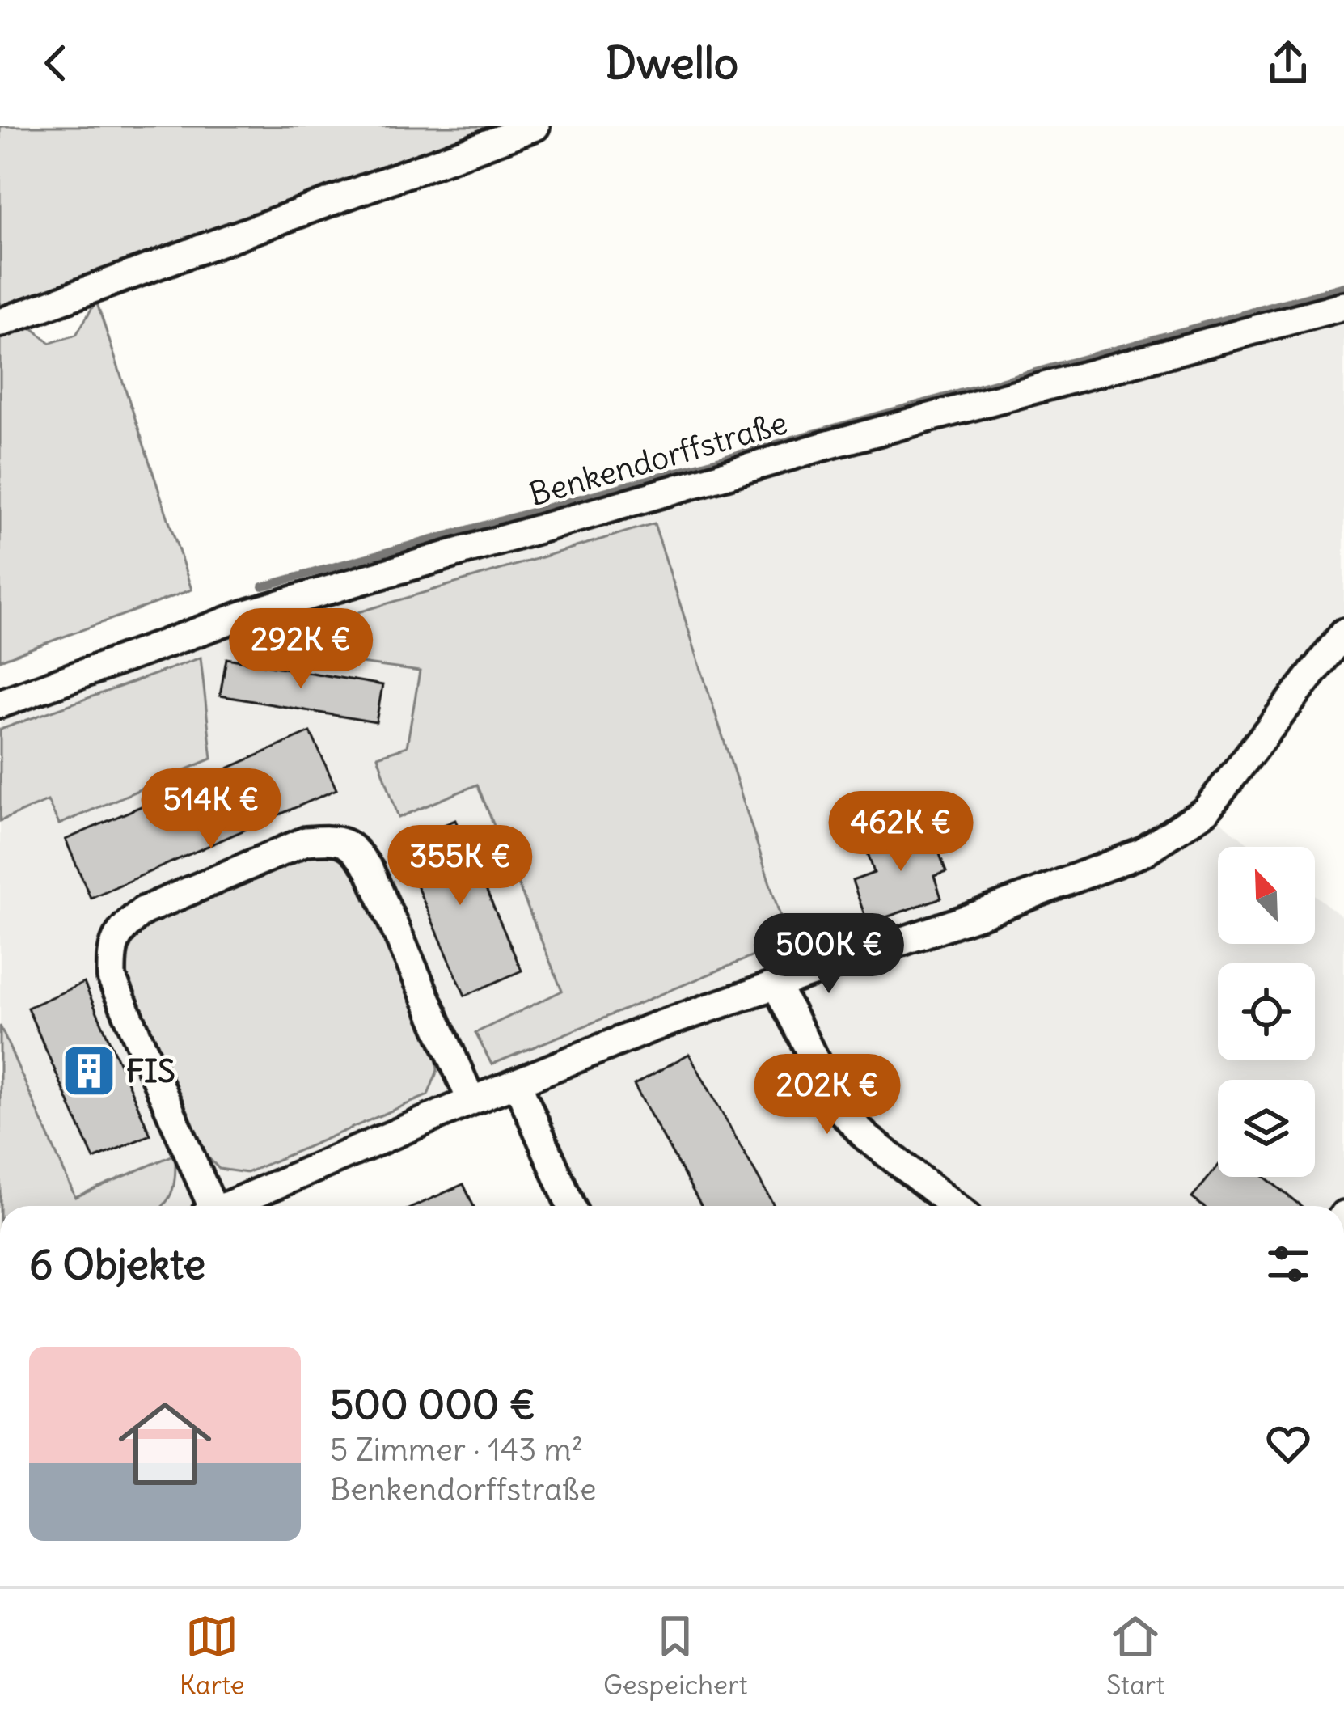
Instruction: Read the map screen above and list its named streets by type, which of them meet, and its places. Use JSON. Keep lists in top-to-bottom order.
{
  "streets": {
    "street": ["Benkendorffstraße"]
  },
  "places": {
    "building": ["FIS"]
  },
  "north": "top left",
  "page": {
    "header": "Dwello",
    "price": [
      "292K €",
      "514K €",
      "462K €",
      "355K €",
      "500K €",
      "202K €"
    ],
    "heading": "6 Objekte",
    "list": [
      {
        "name": "500 000 €",
        "note": "5 Zimmer · 143 m² · Benkendorffstraße"
      }
    ],
    "tabs": ["Karte", "Gespeichert", "Start"]
  }
}
